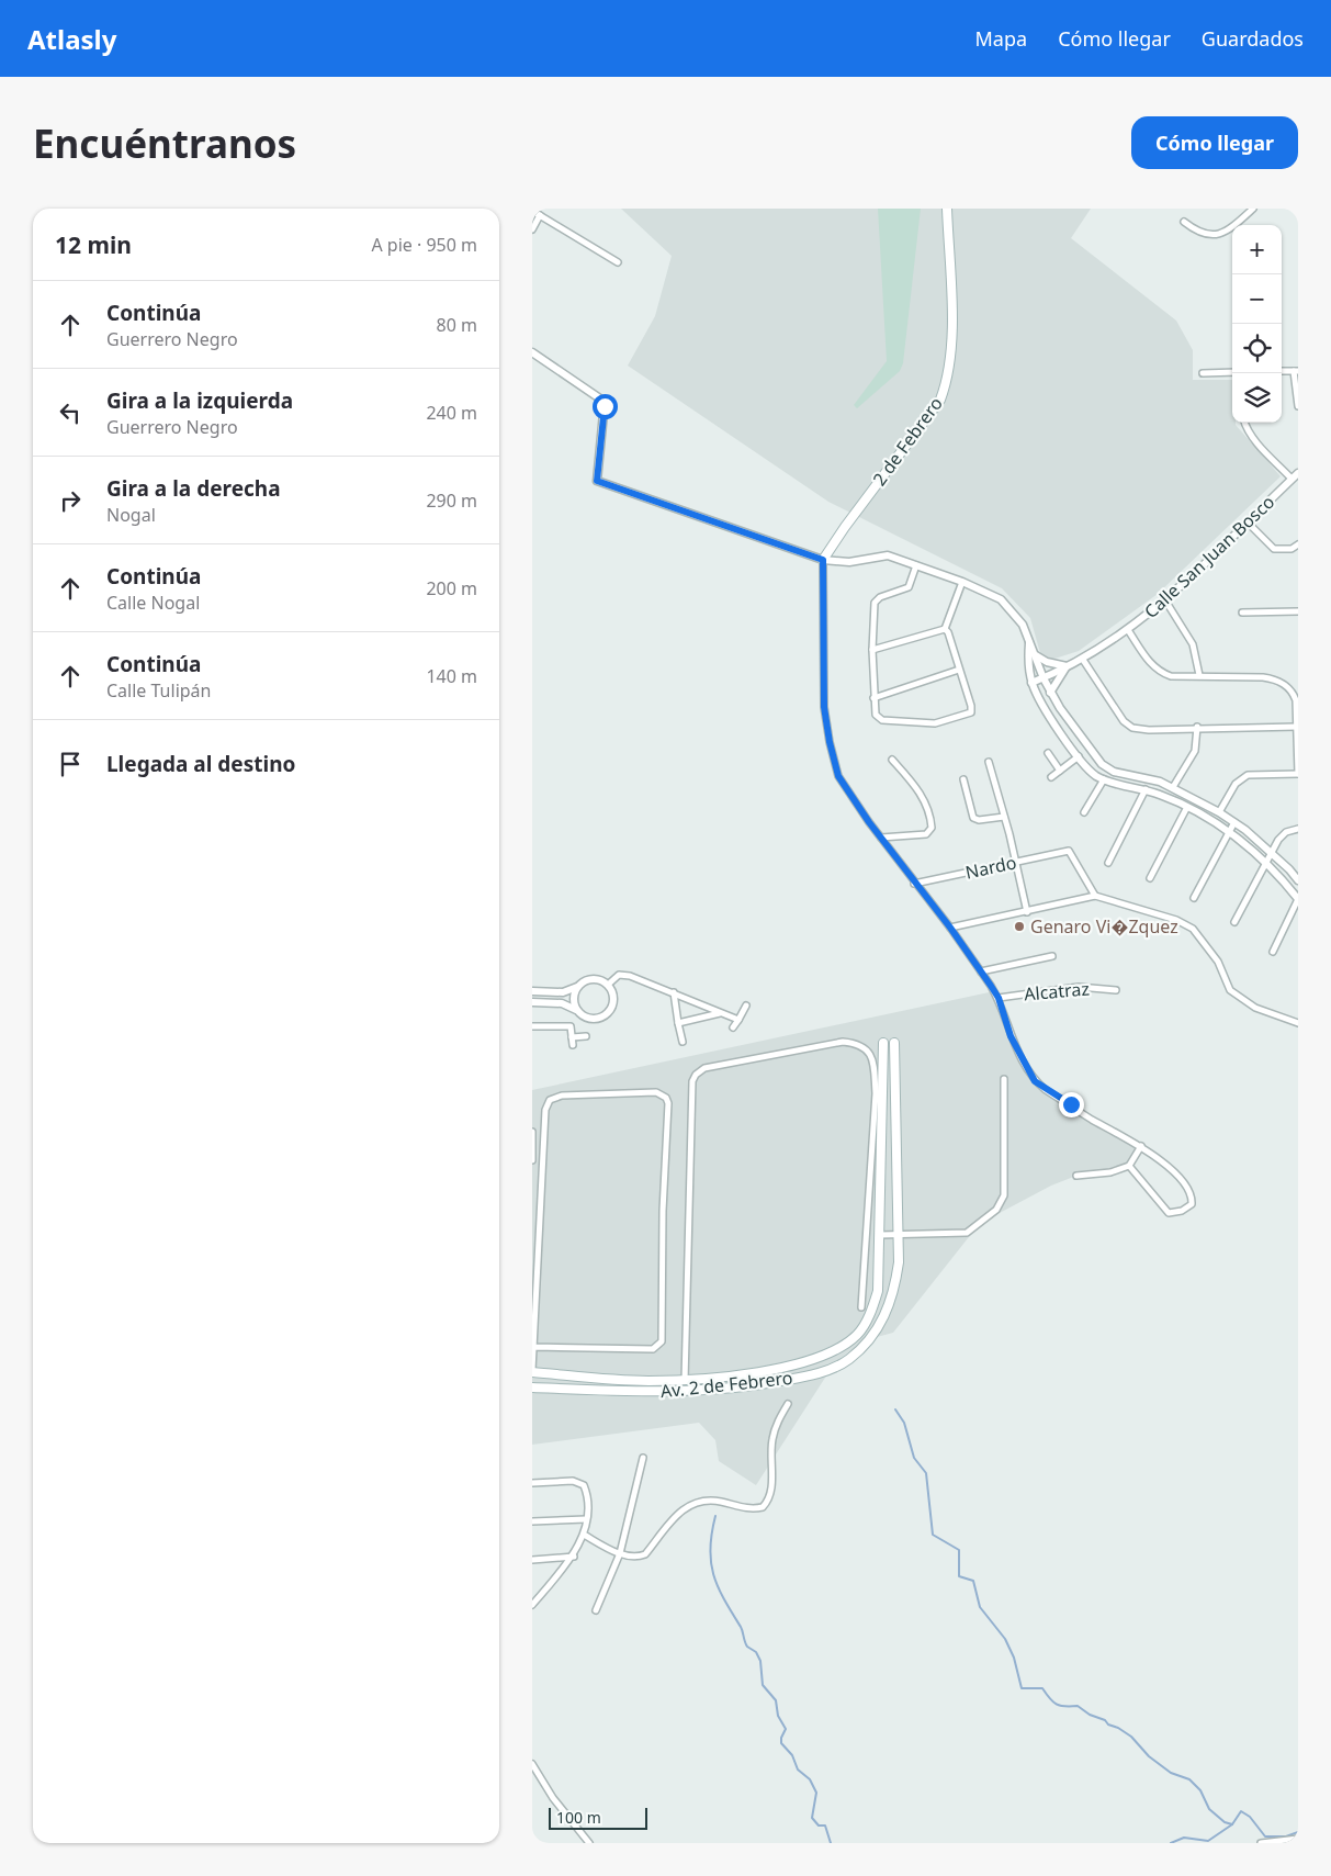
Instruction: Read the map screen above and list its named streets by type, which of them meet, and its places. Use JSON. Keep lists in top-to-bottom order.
{
  "streets": {
    "main road": ["2 de Febrero", "Av. 2 de Febrero"],
    "street": ["Calle San Juan Bosco", "Nardo", "Alcatraz"]
  },
  "places": ["Genaro Vi�Zquez"],
  "scale_bar": "100 m",
  "page": {
    "header": "Atlasly",
    "nav": ["Mapa", "Cómo llegar", "Guardados"],
    "buttons": "Cómo llegar",
    "title": "Encuéntranos",
    "heading": ["12 min", "A pie · 950 m"],
    "map_buttons": ["+", "−"],
    "list": [
      ["Continúa", "Guerrero Negro", "80 m"],
      ["Gira a la izquierda", "Guerrero Negro", "240 m"],
      ["Gira a la derecha", "Nogal", "290 m"],
      ["Continúa", "Calle Nogal", "200 m"],
      ["Continúa", "Calle Tulipán", "140 m"],
      "Llegada al destino"
    ],
    "scale": "100 m"
  }
}
